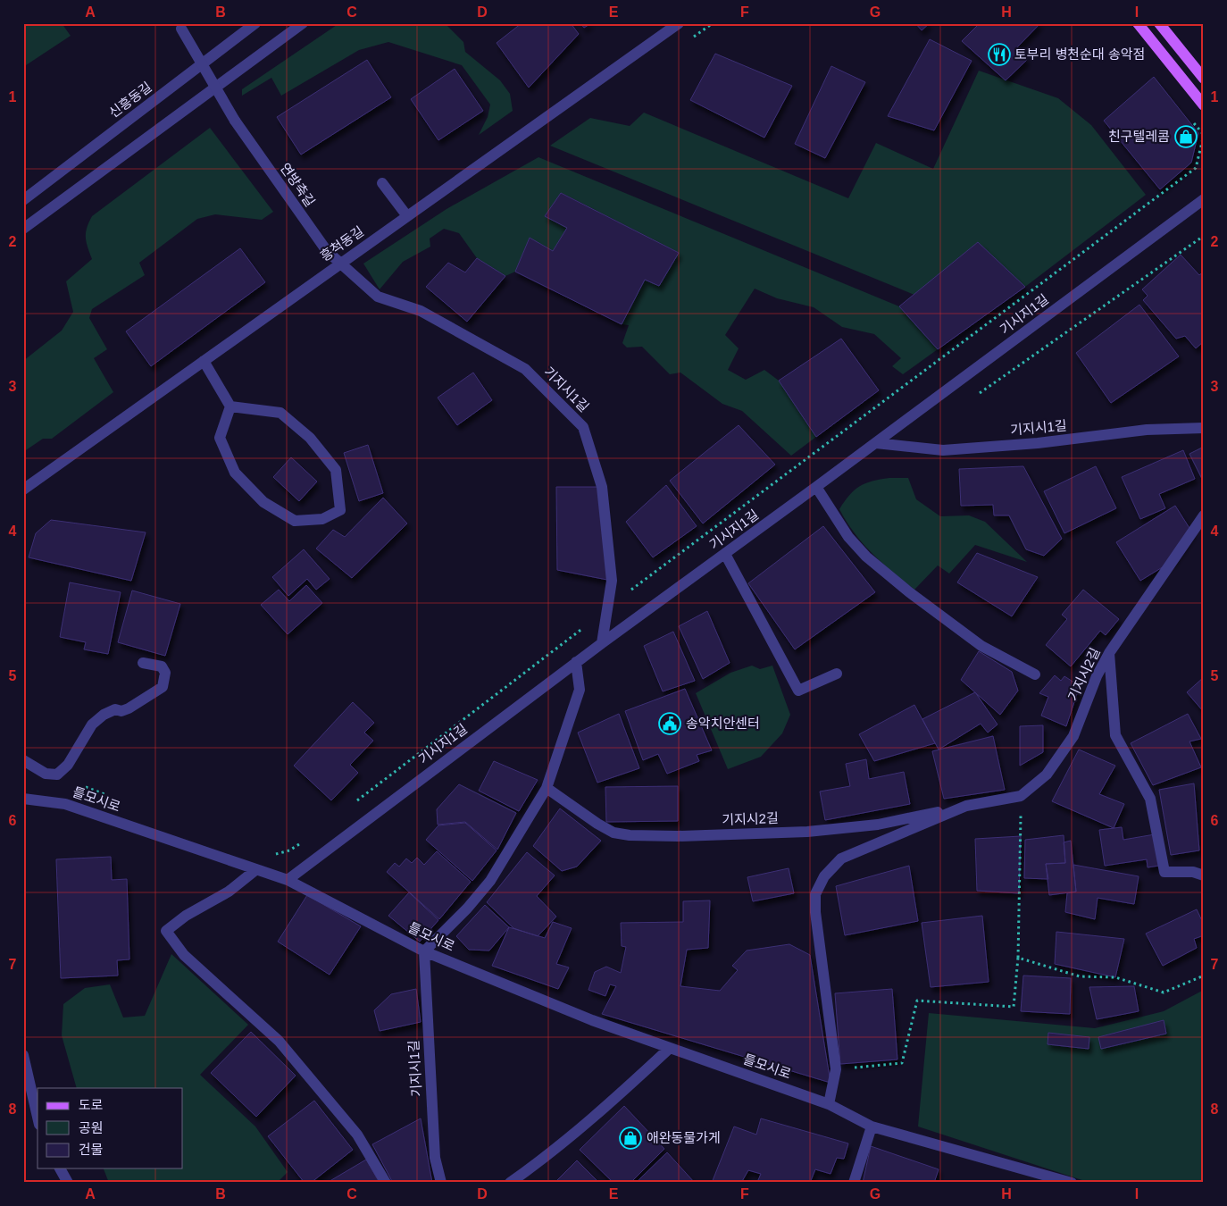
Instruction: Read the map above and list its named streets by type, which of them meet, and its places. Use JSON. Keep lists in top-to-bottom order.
{
  "streets": {
    "street": [
      "신흥동길",
      "연방축길",
      "흥척동길",
      "기시지1길",
      "기지시1길",
      "기지시2길",
      "틀모시로"
    ]
  },
  "crossings": [
    ["연방축길", "흥척동길"],
    ["연방축길", "기지시1길"],
    ["흥척동길", "기지시1길"],
    ["기시지1길", "기지시1길"],
    ["기시지1길", "틀모시로"],
    ["기지시1길", "틀모시로"],
    ["기지시2길", "틀모시로"]
  ],
  "places": {
    "restaurant": ["토부리 병천순대 송악점"],
    "shop": ["친구텔레콤", "애완동물가게"],
    "public building": ["송악치안센터"]
  },
  "legend": ["도로", "공원", "건물"],
  "grid": {
    "columns": [
      "A",
      "B",
      "C",
      "D",
      "E",
      "F",
      "G",
      "H",
      "I"
    ],
    "rows": [
      "1",
      "2",
      "3",
      "4",
      "5",
      "6",
      "7",
      "8"
    ]
  }
}
